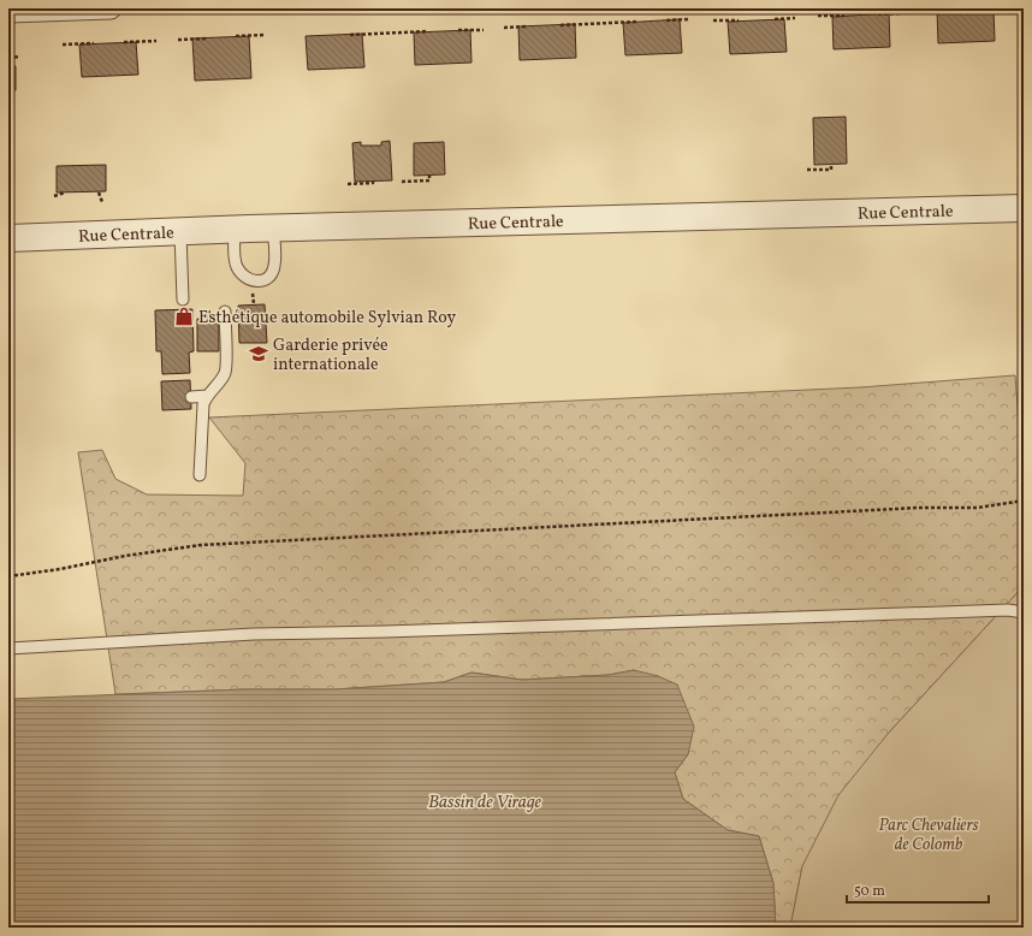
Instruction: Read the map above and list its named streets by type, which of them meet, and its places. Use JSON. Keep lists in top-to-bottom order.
{
  "streets": {
    "street": ["Rue Centrale"]
  },
  "water": ["Bassin de Virage"],
  "parks": ["Parc Chevaliers de Colomb"],
  "places": {
    "shop": ["Esthétique automobile Sylvian Roy"],
    "school or university": ["Garderie privée internationale"]
  },
  "scale_bar": "50 m"
}
